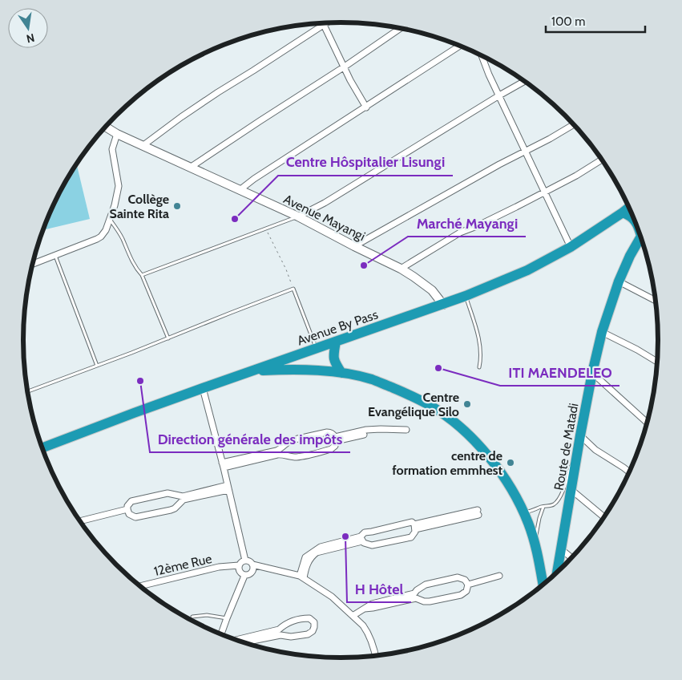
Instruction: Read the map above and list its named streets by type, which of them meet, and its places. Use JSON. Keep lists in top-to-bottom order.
{
  "streets": {
    "highway": ["Avenue By Pass", "Route de Matadi"],
    "street": ["Avenue Mayangi", "12ème Rue"]
  },
  "crossings": [
    ["Avenue Mayangi", "Avenue By Pass"]
  ],
  "places": [
    "Collège Sainte Rita",
    "Centre Hôspitalier Lisungi",
    "Marché Mayangi",
    "ITI MAENDELEO",
    "Direction générale des impôts",
    "Centre Evangélique Silo",
    "centre de formation emmhest",
    "H Hôtel"
  ],
  "scale_bar": "100 m",
  "north": "bottom"
}
